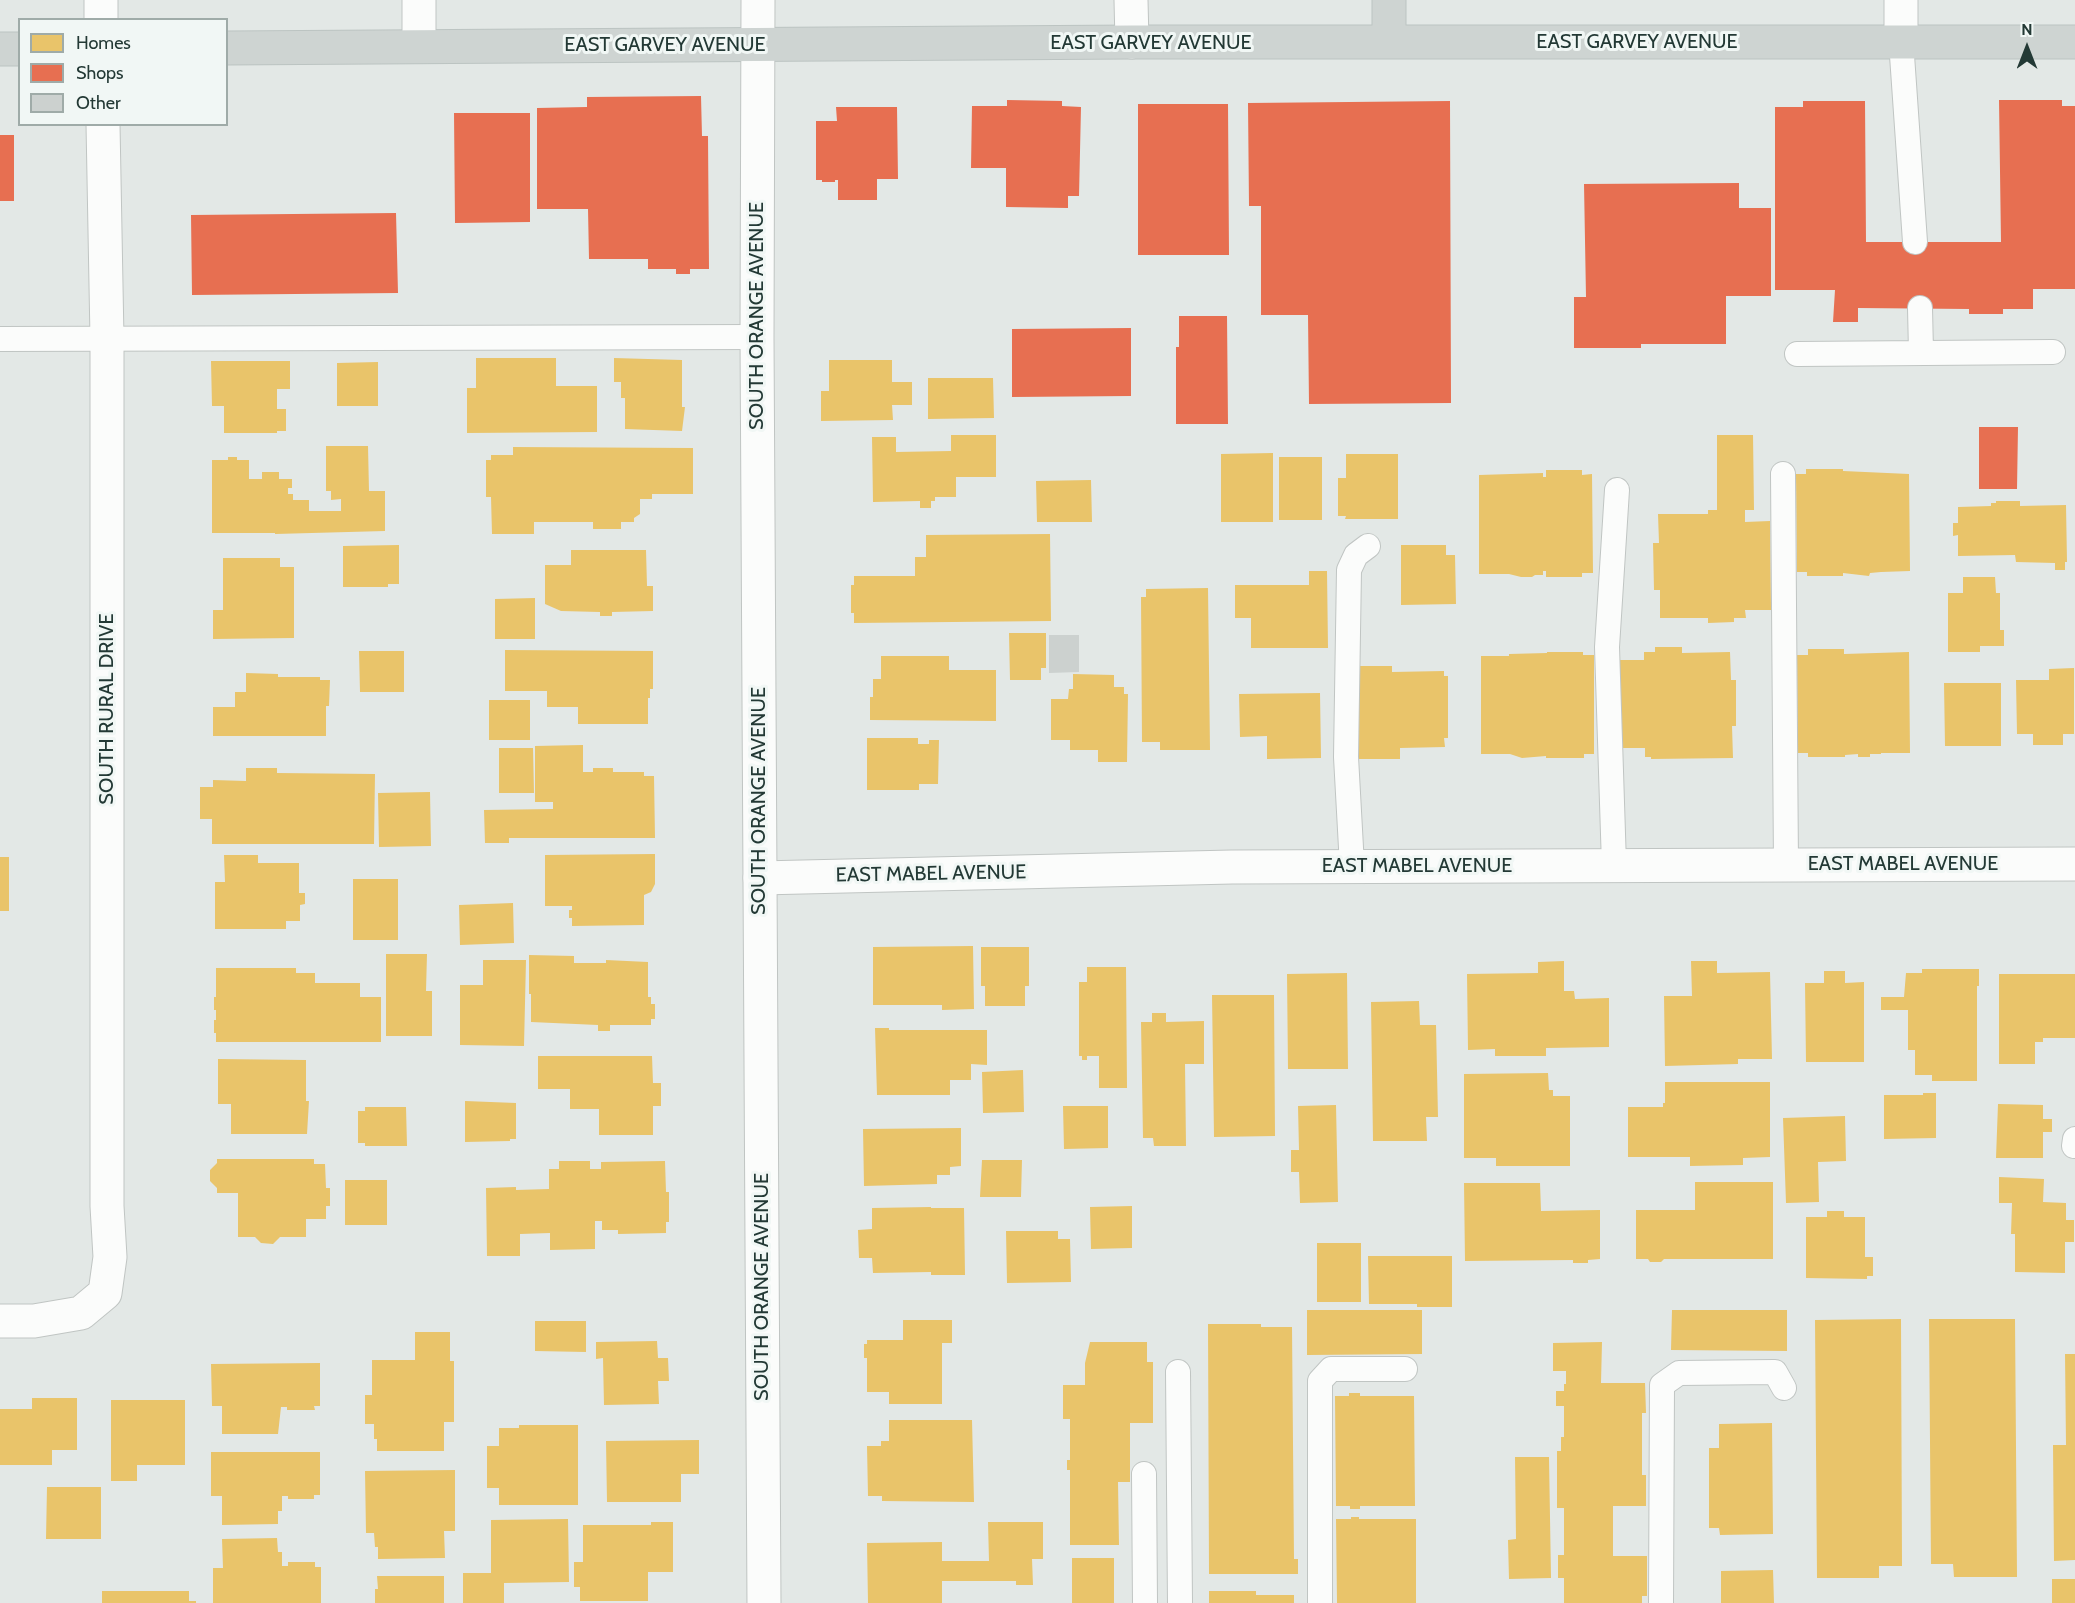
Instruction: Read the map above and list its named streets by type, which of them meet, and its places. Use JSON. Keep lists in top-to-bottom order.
{
  "streets": {
    "main road": ["EAST GARVEY AVENUE"],
    "street": ["SOUTH ORANGE AVENUE", "SOUTH RURAL DRIVE", "EAST MABEL AVENUE"]
  },
  "crossings": [
    ["EAST GARVEY AVENUE", "SOUTH ORANGE AVENUE"],
    ["SOUTH ORANGE AVENUE", "EAST MABEL AVENUE"]
  ],
  "legend": ["Homes", "Shops", "Other"],
  "north": "top"
}
